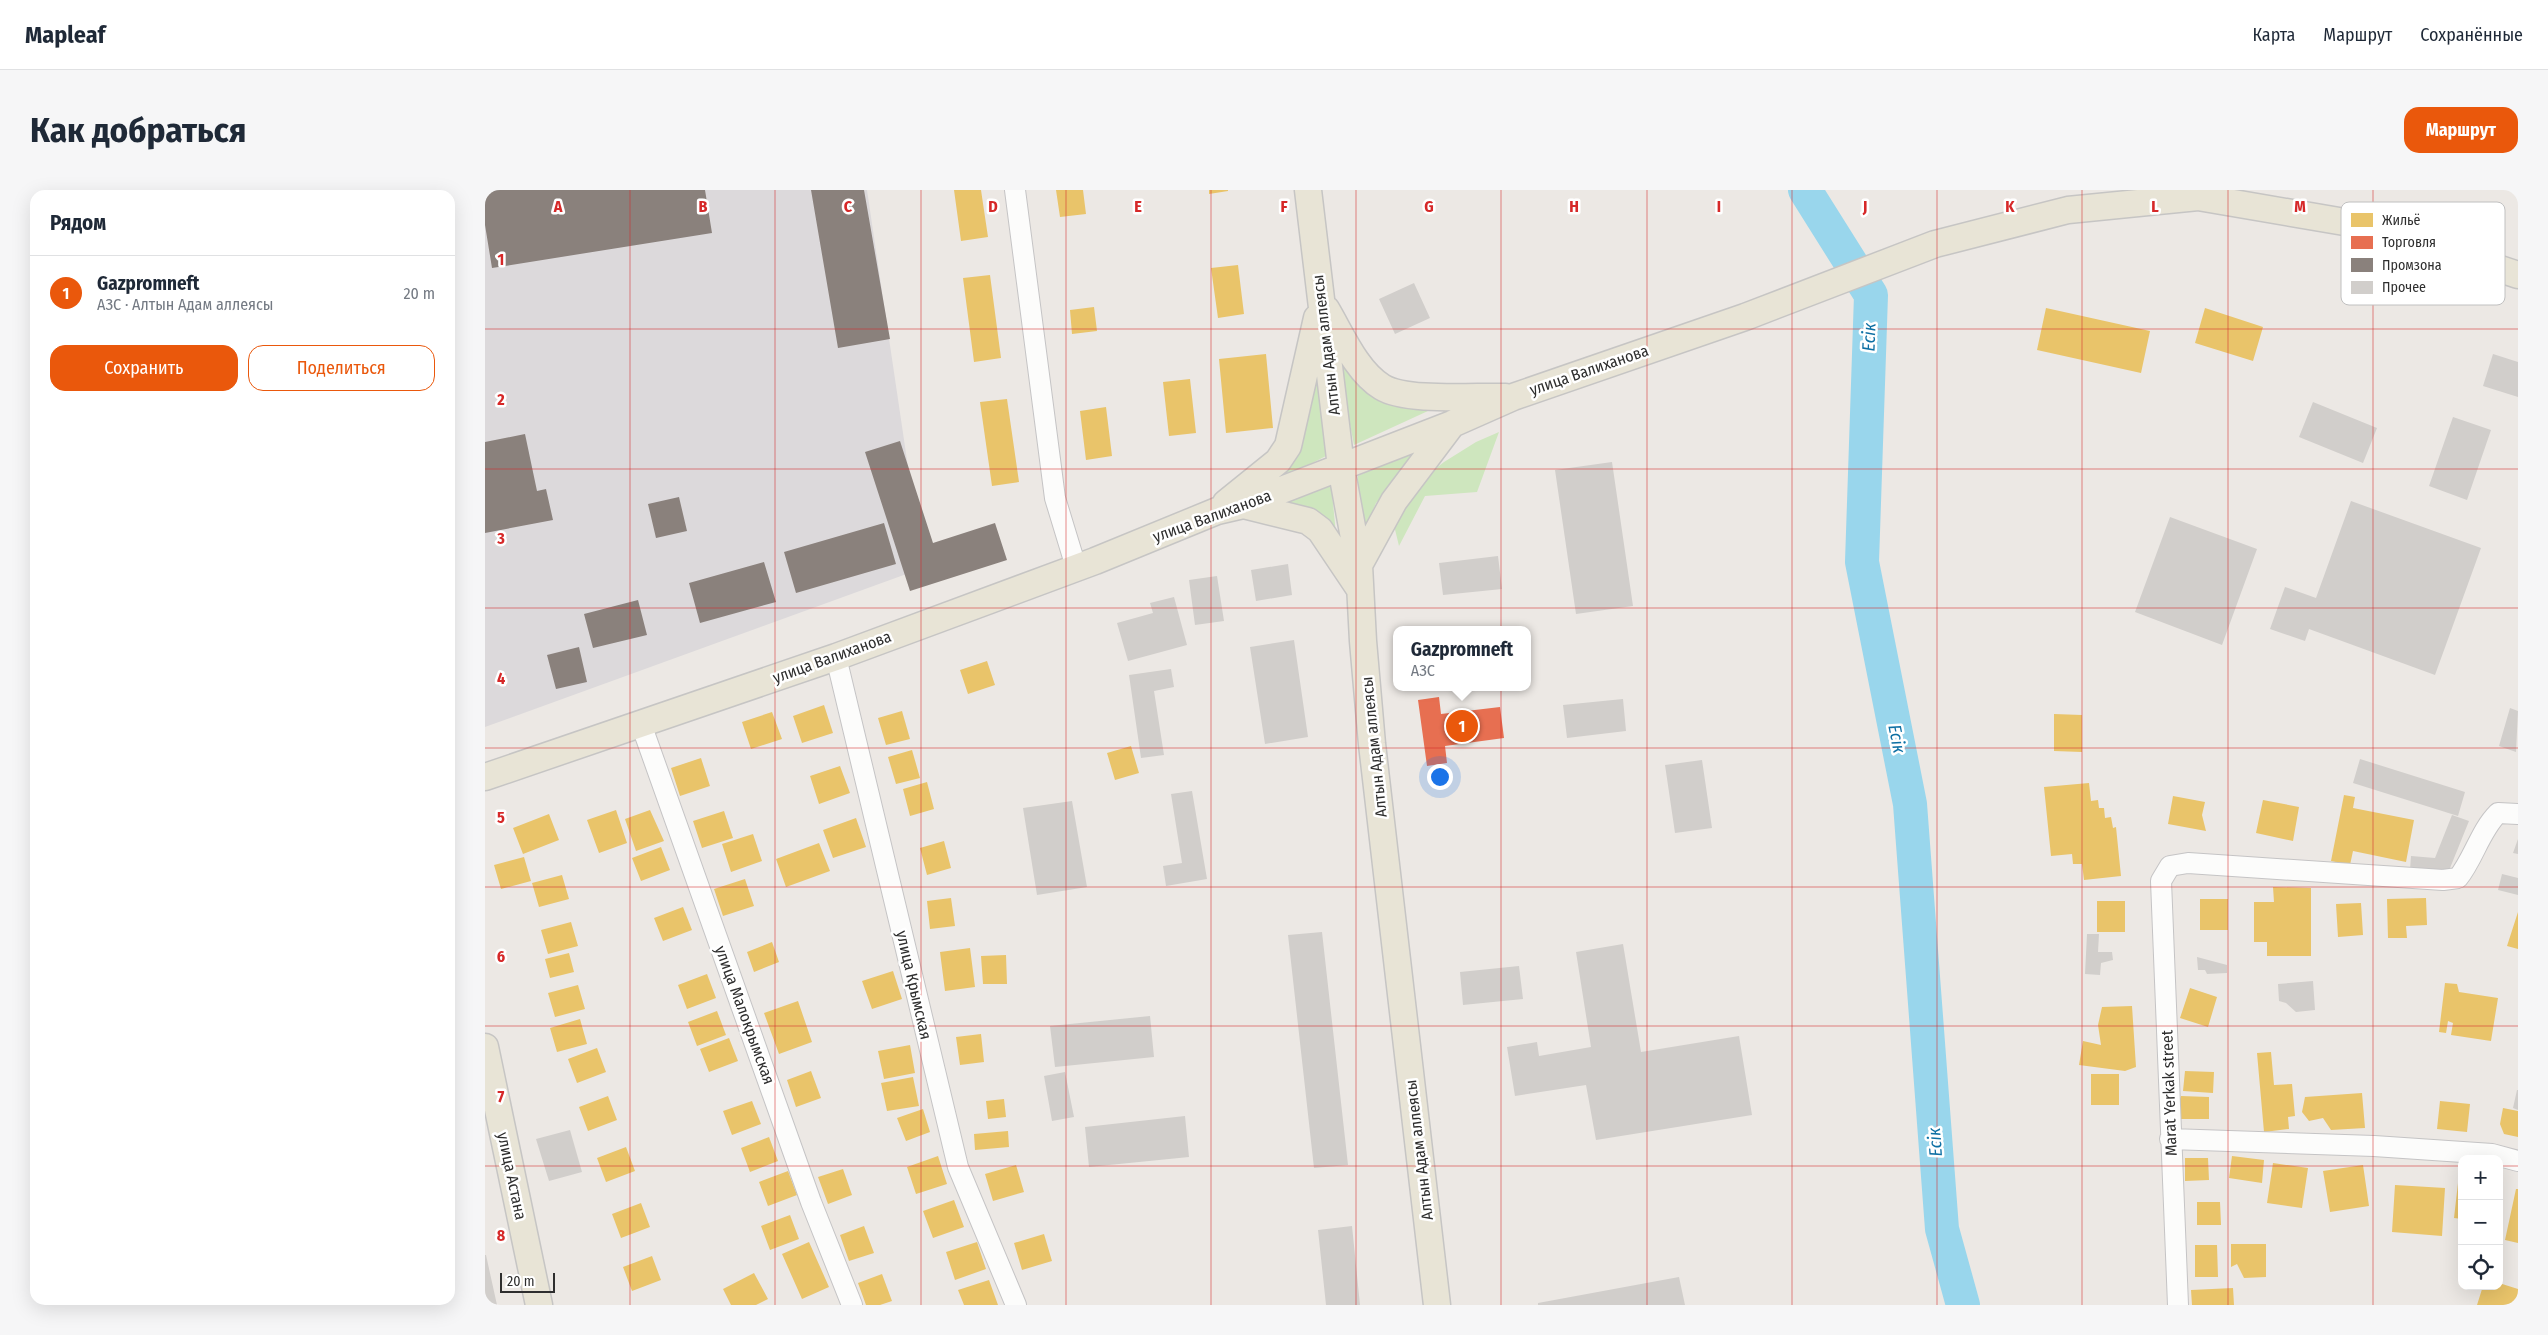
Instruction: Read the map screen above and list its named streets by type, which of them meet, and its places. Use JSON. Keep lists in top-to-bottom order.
{
  "streets": {
    "main road": ["Алтын Адам аллеясы", "улица Валиханова", "улица Астана"],
    "street": ["улица Крымская", "улица Малокрымская", "Marat Yerkak street"]
  },
  "crossings": [
    ["Алтын Адам аллеясы", "улица Валиханова"],
    ["улица Валиханова", "улица Крымская"],
    ["улица Валиханова", "улица Малокрымская"]
  ],
  "water": ["Есік"],
  "legend": [
    "Жильё",
    "Торговля",
    "Промзона",
    "Прочее"
  ],
  "scale_bar": "20 m",
  "page": {
    "header": "Mapleaf",
    "nav": ["Карта", "Маршрут", "Сохранённые"],
    "buttons": [
      "Маршрут",
      ["Сохранить", "Поделиться"]
    ],
    "title": "Как добраться",
    "heading": "Рядом",
    "list": [
      {
        "mark": "1",
        "name": "Gazpromneft",
        "note": "АЗС · Алтын Адам аллеясы",
        "value": "20 m"
      }
    ],
    "popup": ["Gazpromneft", "АЗС"],
    "pins": "1",
    "map_buttons": ["+", "−"],
    "scale": "20 m"
  },
  "grid": {
    "columns": [
      "A",
      "B",
      "C",
      "D",
      "E",
      "F",
      "G",
      "H",
      "I",
      "J",
      "K",
      "L",
      "M"
    ],
    "rows": [
      "1",
      "2",
      "3",
      "4",
      "5",
      "6",
      "7",
      "8"
    ]
  }
}
